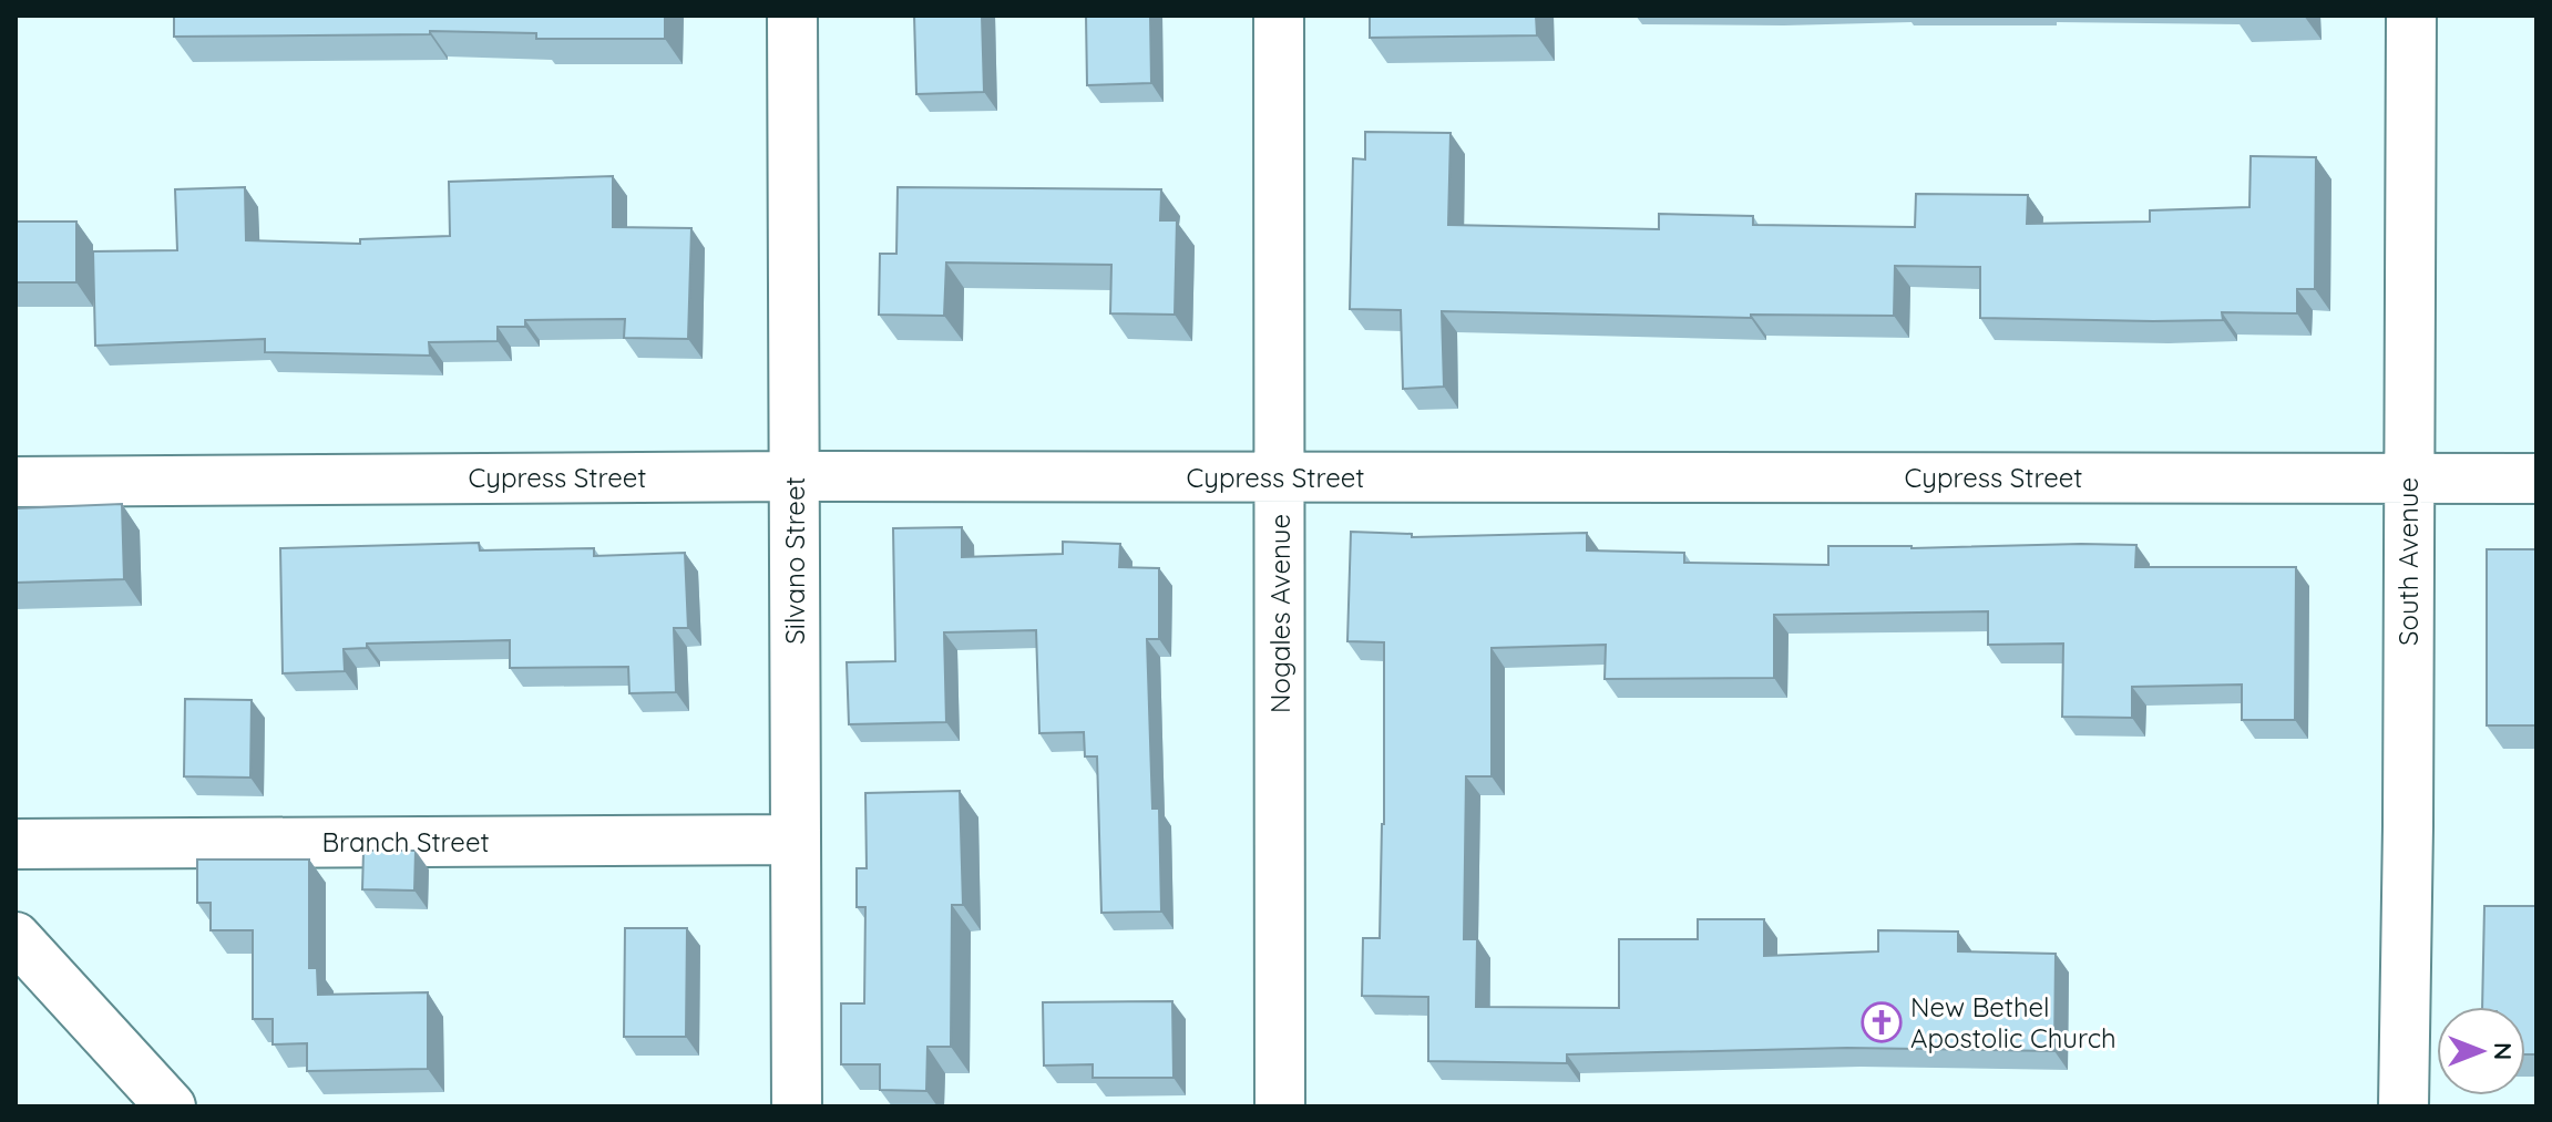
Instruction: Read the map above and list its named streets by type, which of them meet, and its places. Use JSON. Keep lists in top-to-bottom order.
{
  "streets": {
    "street": [
      "Cypress Street",
      "Silvano Street",
      "South Avenue",
      "Nogales Avenue",
      "Branch Street"
    ]
  },
  "crossings": [
    ["Cypress Street", "Silvano Street"],
    ["Cypress Street", "South Avenue"],
    ["Cypress Street", "Nogales Avenue"],
    ["Silvano Street", "Branch Street"]
  ],
  "places": {
    "church": ["New Bethel Apostolic Church"]
  },
  "north": "right"
}
